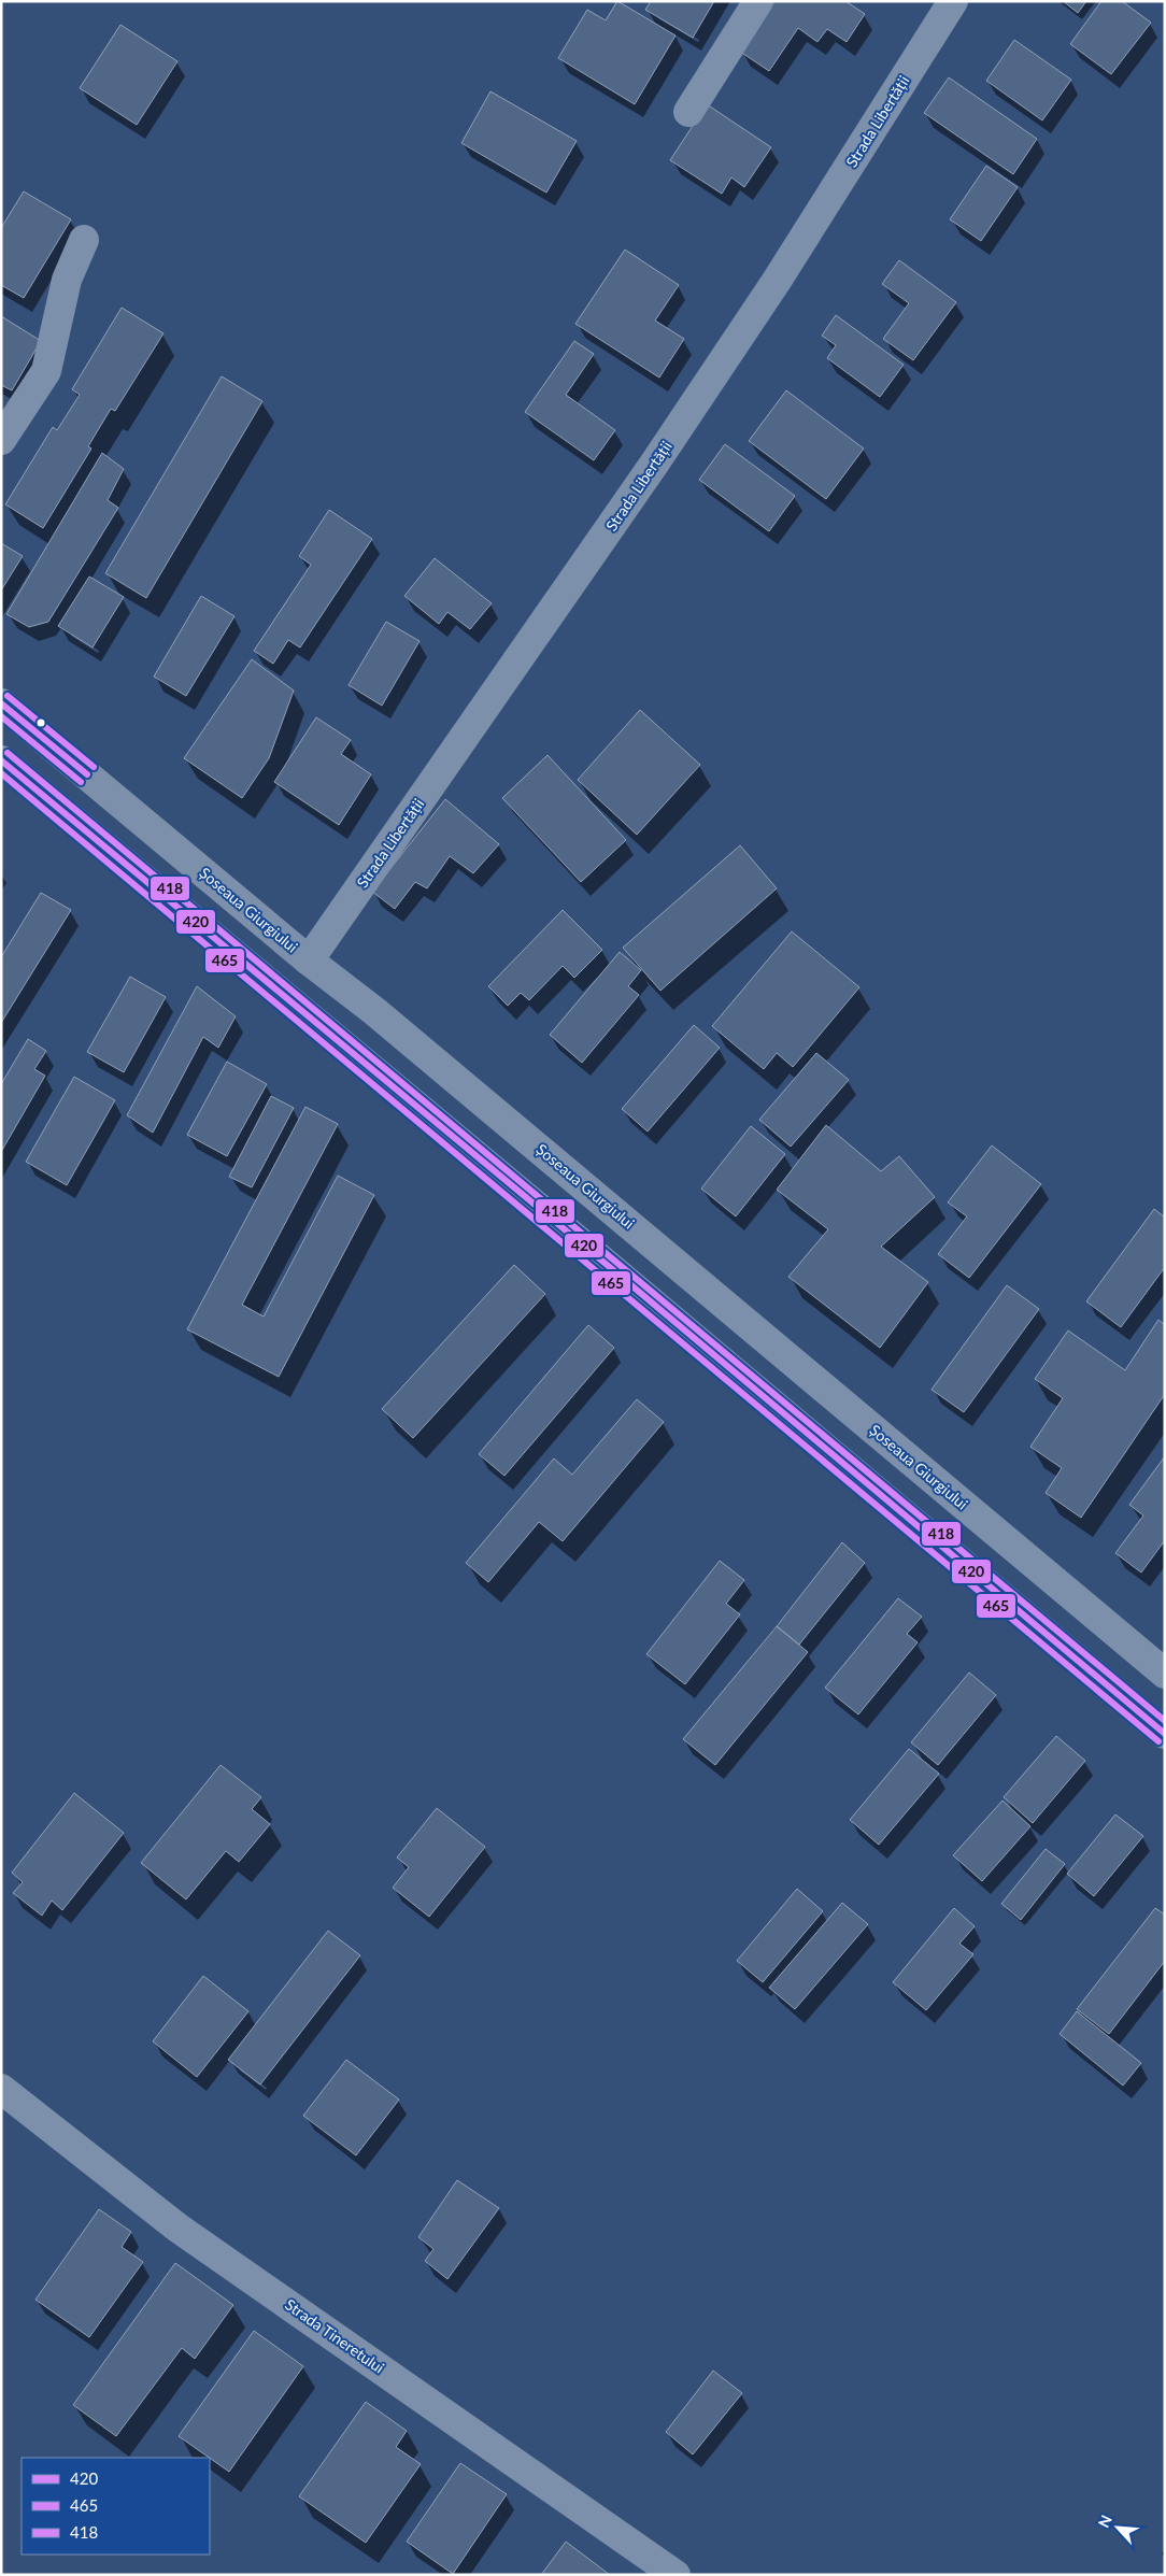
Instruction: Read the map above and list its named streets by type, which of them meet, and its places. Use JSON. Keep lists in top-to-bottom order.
{
  "streets": {
    "main road": ["Strada Libertății", "Șoseaua Giurgiului", "Strada Tineretului"]
  },
  "crossings": [
    ["Strada Libertății", "Șoseaua Giurgiului"]
  ],
  "lines": ["transit line 418", "transit line 420", "transit line 465"],
  "legend": ["420", "465", "418"],
  "north": "top left"
}
